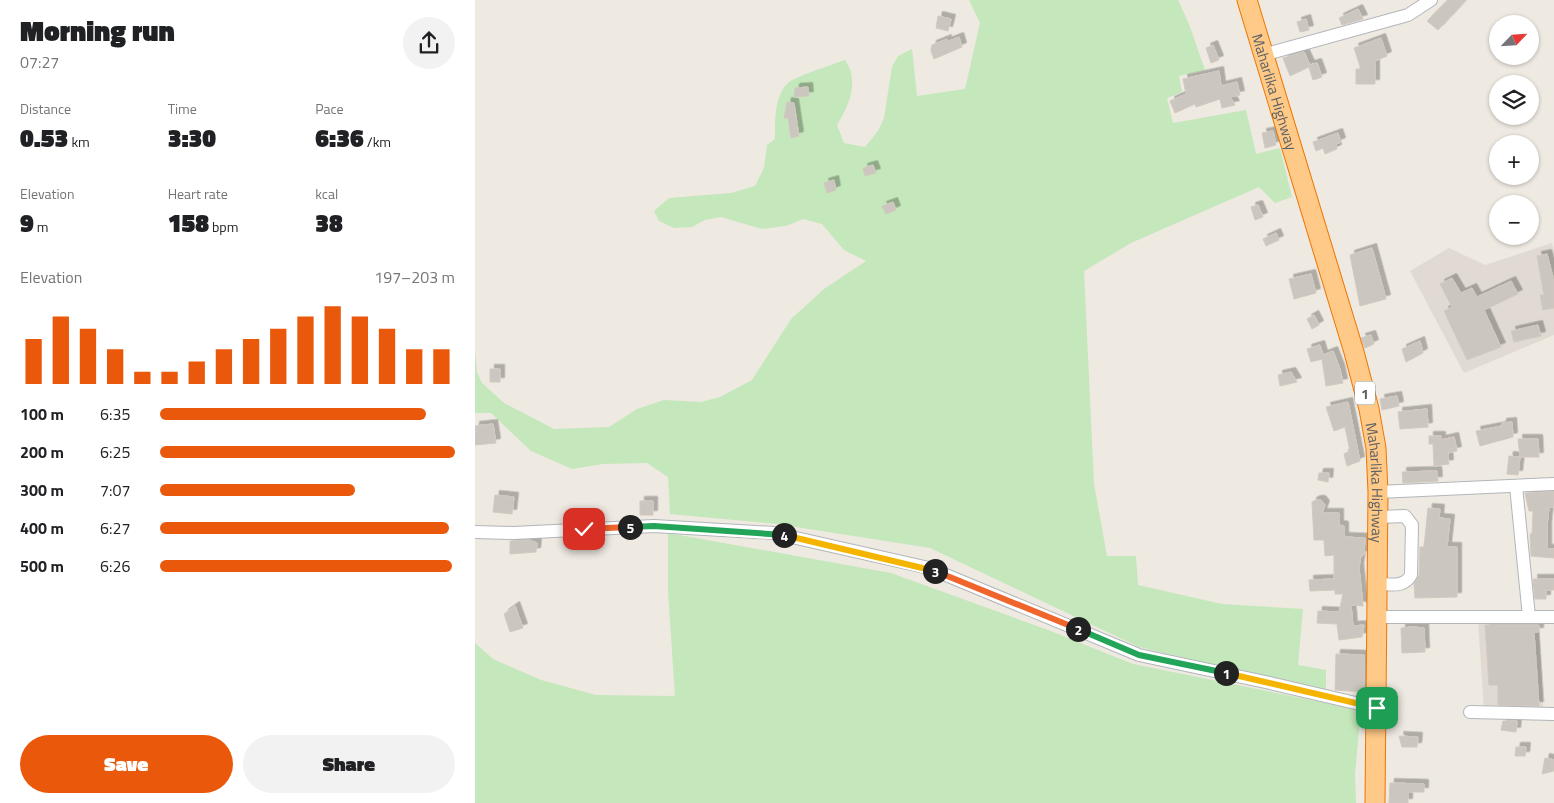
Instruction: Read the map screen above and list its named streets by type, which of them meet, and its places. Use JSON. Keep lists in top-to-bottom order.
{
  "streets": {
    "highway": ["Maharlika Highway", "1"]
  },
  "north": "top right",
  "page": {
    "heading": ["Morning run", "07:27"],
    "map_buttons": ["+", "−"],
    "stats": [
      ["Distance", "0.53 km"],
      ["Time", "3:30"],
      ["Pace", "6:36 /km"],
      ["Elevation", "9 m"],
      ["Heart rate", "158 bpm"],
      ["kcal", "38"]
    ],
    "chart": ["Elevation", "197–203 m"],
    "list": [
      {
        "name": "100 m",
        "note": "6:35"
      },
      {
        "name": "200 m",
        "note": "6:25"
      },
      {
        "name": "300 m",
        "note": "7:07"
      },
      {
        "name": "400 m",
        "note": "6:27"
      },
      {
        "name": "500 m",
        "note": "6:26"
      }
    ],
    "pins": [
      "5",
      "4",
      "3",
      "2",
      "1"
    ],
    "buttons": ["Save", "Share"]
  }
}
